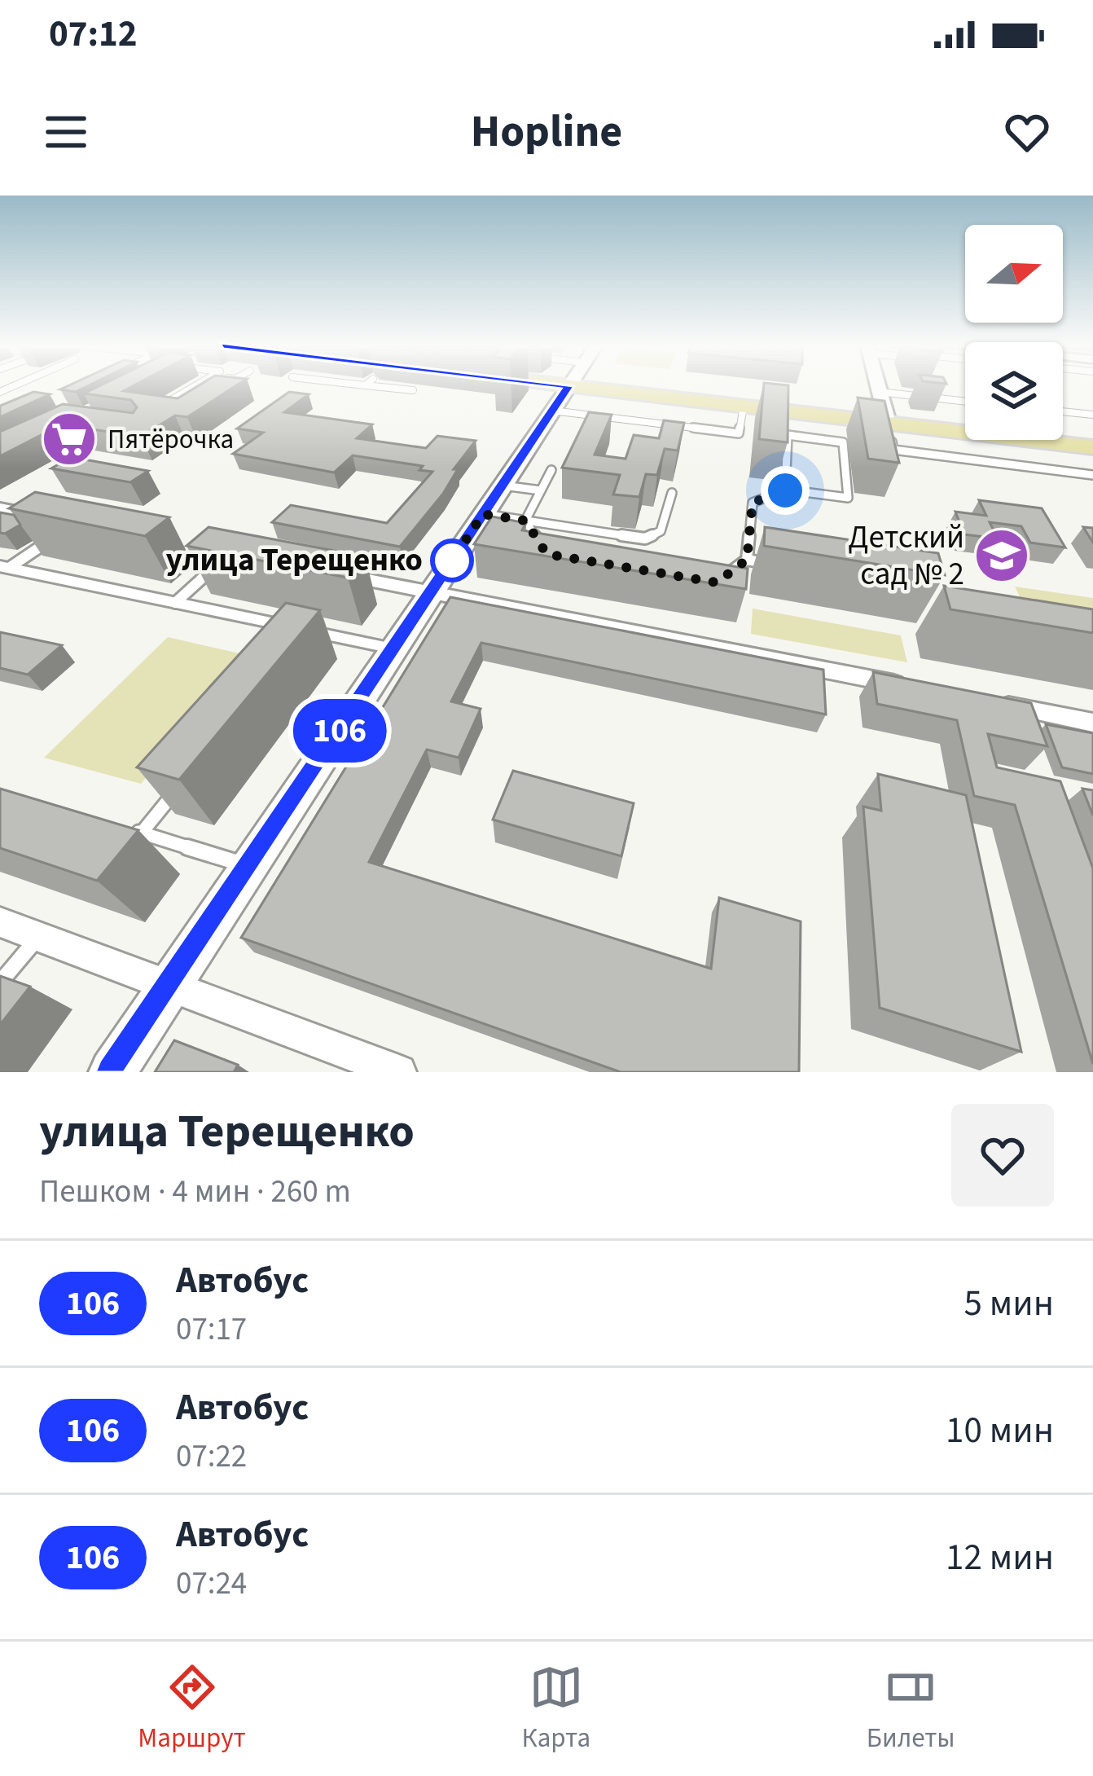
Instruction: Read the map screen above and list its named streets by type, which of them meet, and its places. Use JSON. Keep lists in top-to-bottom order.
{
  "places": {
    "supermarket": ["Пятёрочка"],
    "school or university": ["Детский сад № 2"],
    "other": ["улица Терещенко"]
  },
  "lines": ["bus line 106"],
  "north": "right",
  "page": {
    "status": "07:12",
    "header": "Hopline",
    "on_map": "106",
    "heading": ["улица Терещенко", "Пешком · 4 мин · 260 m"],
    "list": [
      {
        "mark": "106",
        "name": "Автобус",
        "note": "07:17",
        "value": "5 мин"
      },
      {
        "mark": "106",
        "name": "Автобус",
        "note": "07:22",
        "value": "10 мин"
      },
      {
        "mark": "106",
        "name": "Автобус",
        "note": "07:24",
        "value": "12 мин"
      }
    ],
    "tabs": ["Маршрут", "Карта", "Билеты"]
  }
}
